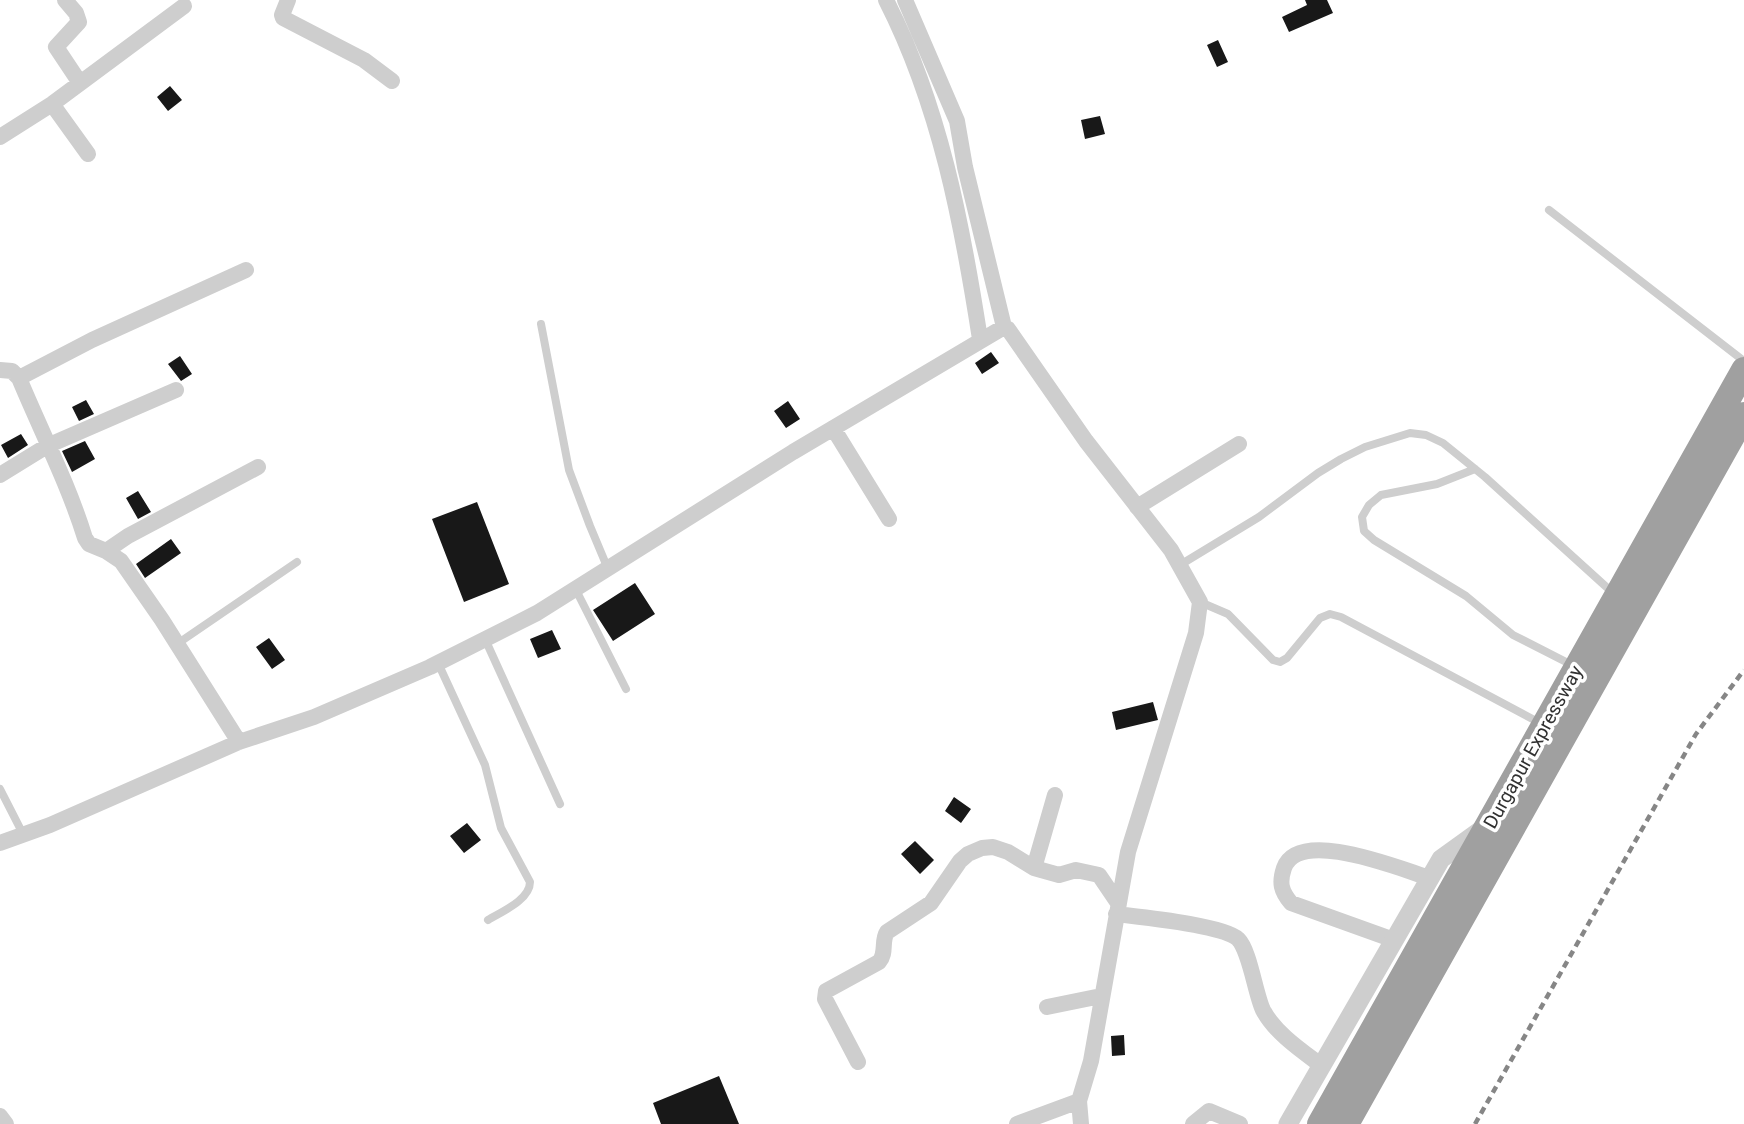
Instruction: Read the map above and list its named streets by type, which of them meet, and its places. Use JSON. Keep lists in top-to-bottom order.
{
  "streets": {
    "highway": ["Durgapur Expressway"]
  }
}
